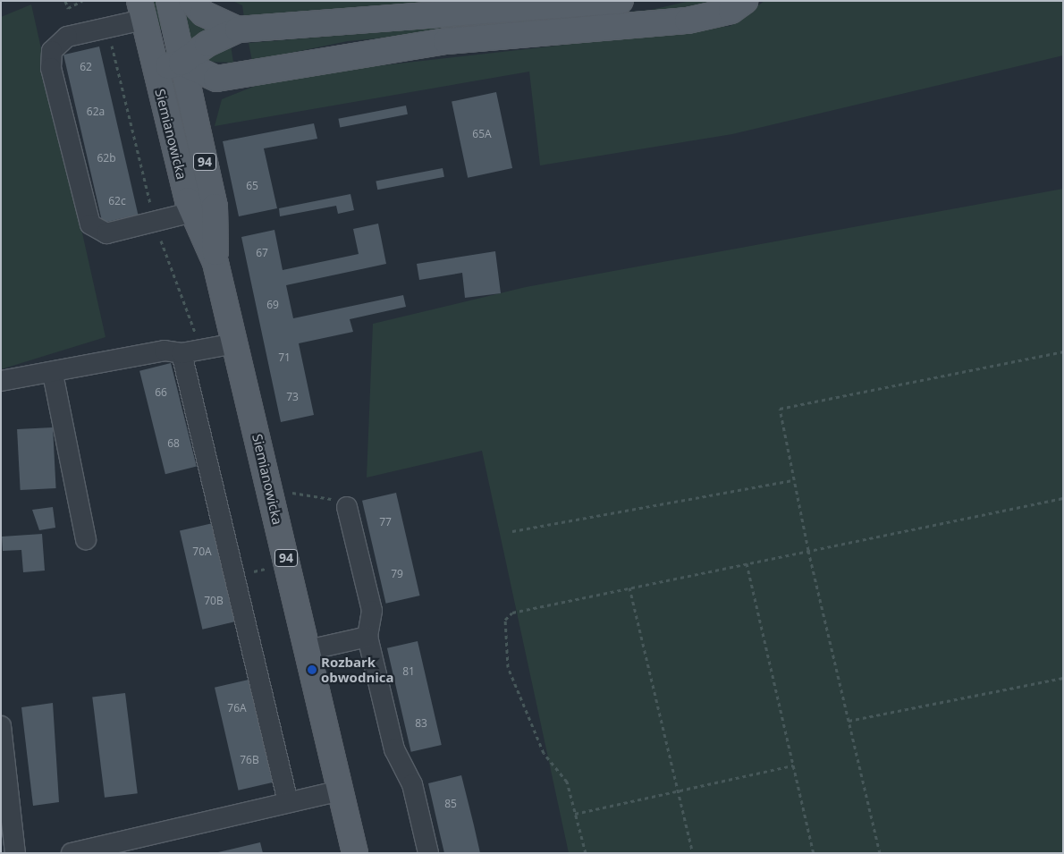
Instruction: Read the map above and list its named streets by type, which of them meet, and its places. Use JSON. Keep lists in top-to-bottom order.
{
  "streets": {
    "main road": ["Siemianowicka", "94"]
  },
  "places": ["Rozbark obwodnica"],
  "house_numbers": [
    "62",
    "62a",
    "65A",
    "62b",
    "65",
    "62c",
    "67",
    "69",
    "71",
    "66",
    "73",
    "68",
    "77",
    "70A",
    "79",
    "70B",
    "81",
    "76A",
    "83",
    "76B",
    "85"
  ]
}
